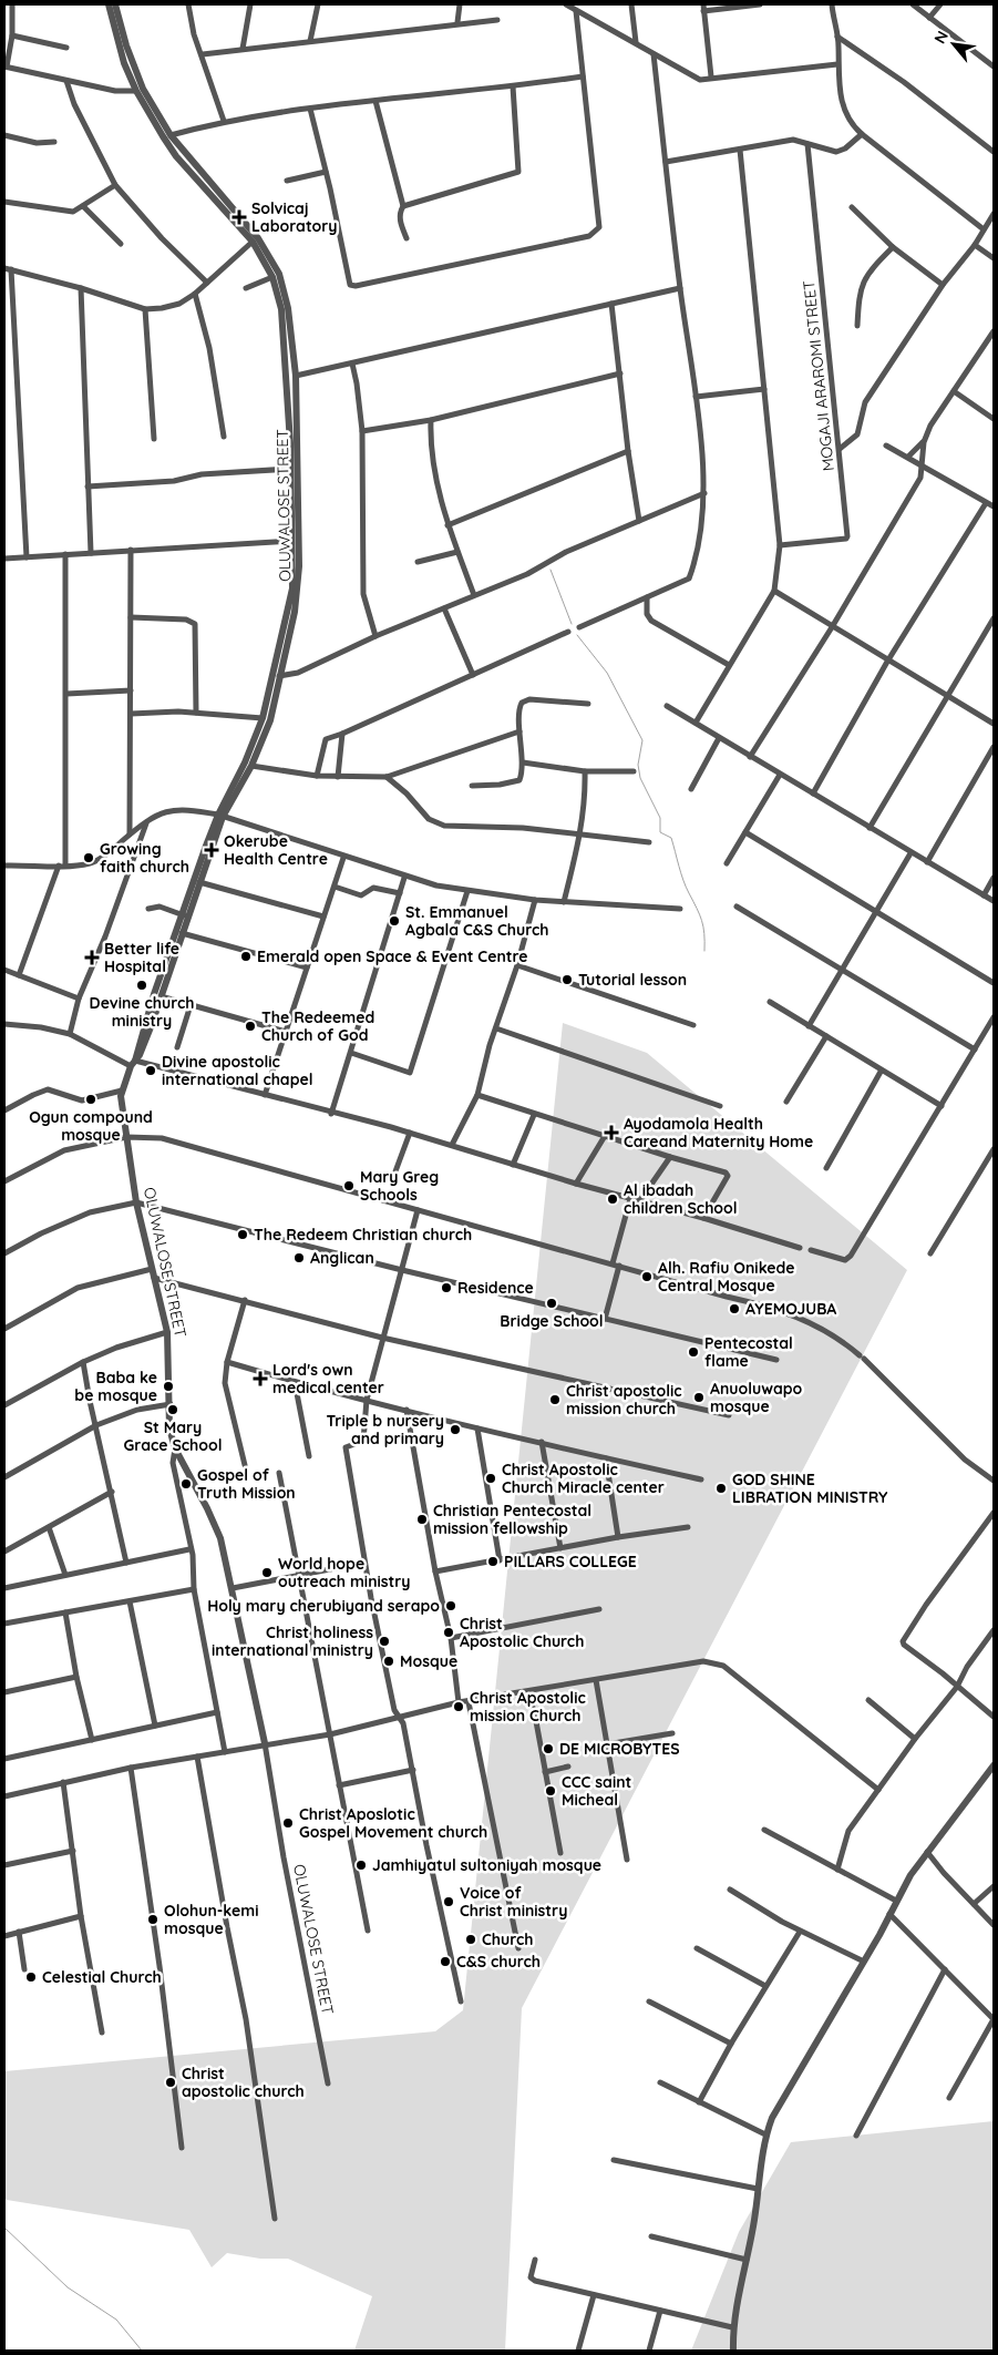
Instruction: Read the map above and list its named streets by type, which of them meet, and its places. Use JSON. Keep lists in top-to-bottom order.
{
  "streets": {
    "street": ["MOGAJI ARAROMI STREET", "OLUWALOSE STREET"]
  },
  "places": {
    "health": [
      "Solvicaj Laboratory",
      "Okerube Health Centre",
      "Better life Hospital",
      "Ayodamola Health Careand Maternity Home",
      "Lord's own medical center"
    ],
    "other": [
      "Growing faith church",
      "St. Emmanuel Agbala C&S Church",
      "Emerald open Space & Event Centre",
      "Tutorial lesson",
      "Devine church ministry",
      "The Redeemed Church of God",
      "Divine apostolic international chapel",
      "Ogun compound mosque",
      "Mary Greg Schools",
      "Al ibadah children School",
      "The Redeem Christian church",
      "Anglican",
      "Alh. Rafiu Onikede Central Mosque",
      "Residence",
      "Bridge School",
      "AYEMOJUBA",
      "Pentecostal flame",
      "Baba ke be mosque",
      "Anuoluwapo mosque",
      "Christ apostolic mission church",
      "St Mary Grace School",
      "Triple b nursery and primary",
      "Christ Apostolic Church Miracle center",
      "Gospel of Truth Mission",
      "GOD SHINE LIBRATION MINISTRY",
      "Christian Pentecostal mission fellowship",
      "PILLARS COLLEGE",
      "World hope outreach ministry",
      "Holy mary cherubiyand serapo",
      "Christ Apostolic Church",
      "Christ holiness international ministry",
      "Mosque",
      "Christ Apostolic mission Church",
      "DE MICROBYTES",
      "CCC saint Micheal",
      "Christ Aposlotic Gospel Movement church",
      "Jamhiyatul sultoniyah mosque",
      "Voice of Christ ministry",
      "Olohun-kemi mosque",
      "Church",
      "C&S church",
      "Celestial Church",
      "Christ apostolic church"
    ]
  },
  "north": "top left"
}
